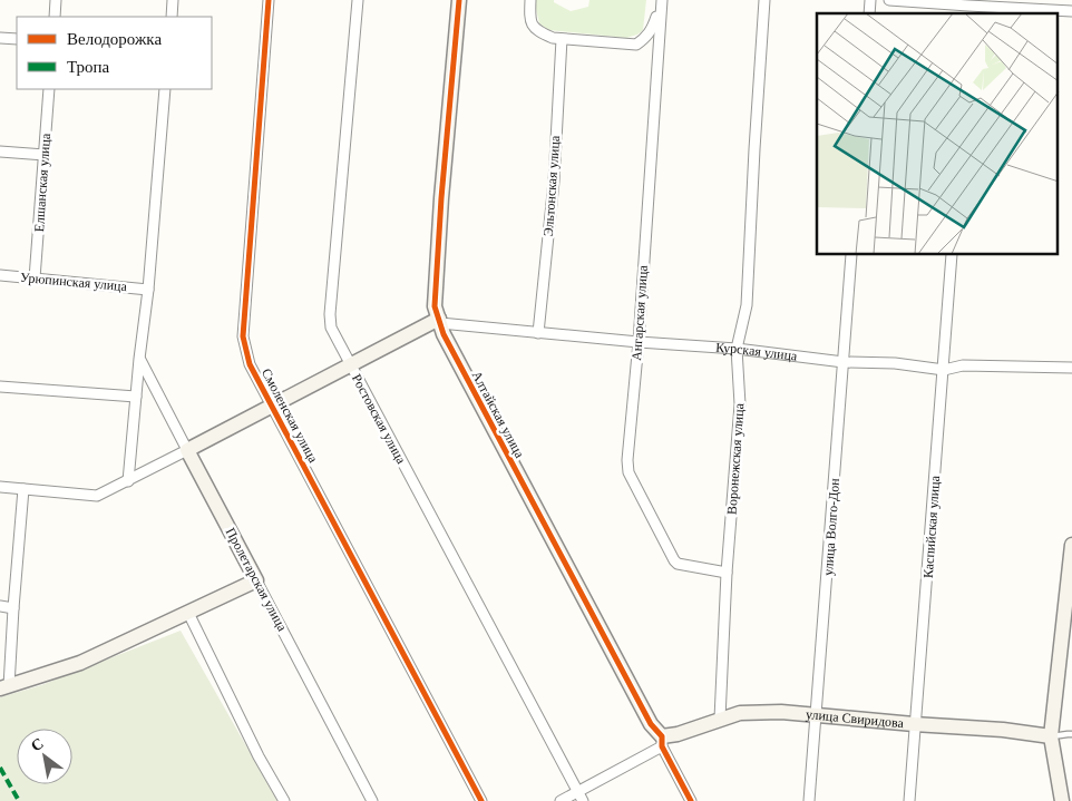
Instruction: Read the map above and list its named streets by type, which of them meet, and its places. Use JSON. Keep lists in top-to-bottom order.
{
  "streets": {
    "street": [
      "Елшанская улица",
      "Эльтонская улица",
      "Урюпинская улица",
      "Ангарская улица",
      "Курская улица",
      "Алтайская улица",
      "Смоленская улица",
      "Ростовская улица",
      "Воронежская улица",
      "улица Волго-Дон",
      "Каспийская улица",
      "Пролетарская улица",
      "улица Свиридова"
    ]
  },
  "crossings": [
    ["Елшанская улица", "Урюпинская улица"],
    ["Эльтонская улица", "Курская улица"],
    ["Ангарская улица", "Курская улица"],
    ["Ангарская улица", "Воронежская улица"],
    ["Курская улица", "Алтайская улица"],
    ["Курская улица", "Воронежская улица"],
    ["Курская улица", "улица Волго-Дон"],
    ["Курская улица", "Каспийская улица"],
    ["Алтайская улица", "улица Свиридова"],
    ["Ростовская улица", "улица Свиридова"],
    ["Воронежская улица", "улица Свиридова"],
    ["улица Волго-Дон", "улица Свиридова"],
    ["Каспийская улица", "улица Свиридова"]
  ],
  "legend": ["Велодорожка", "Тропа"],
  "north": "top left"
}
